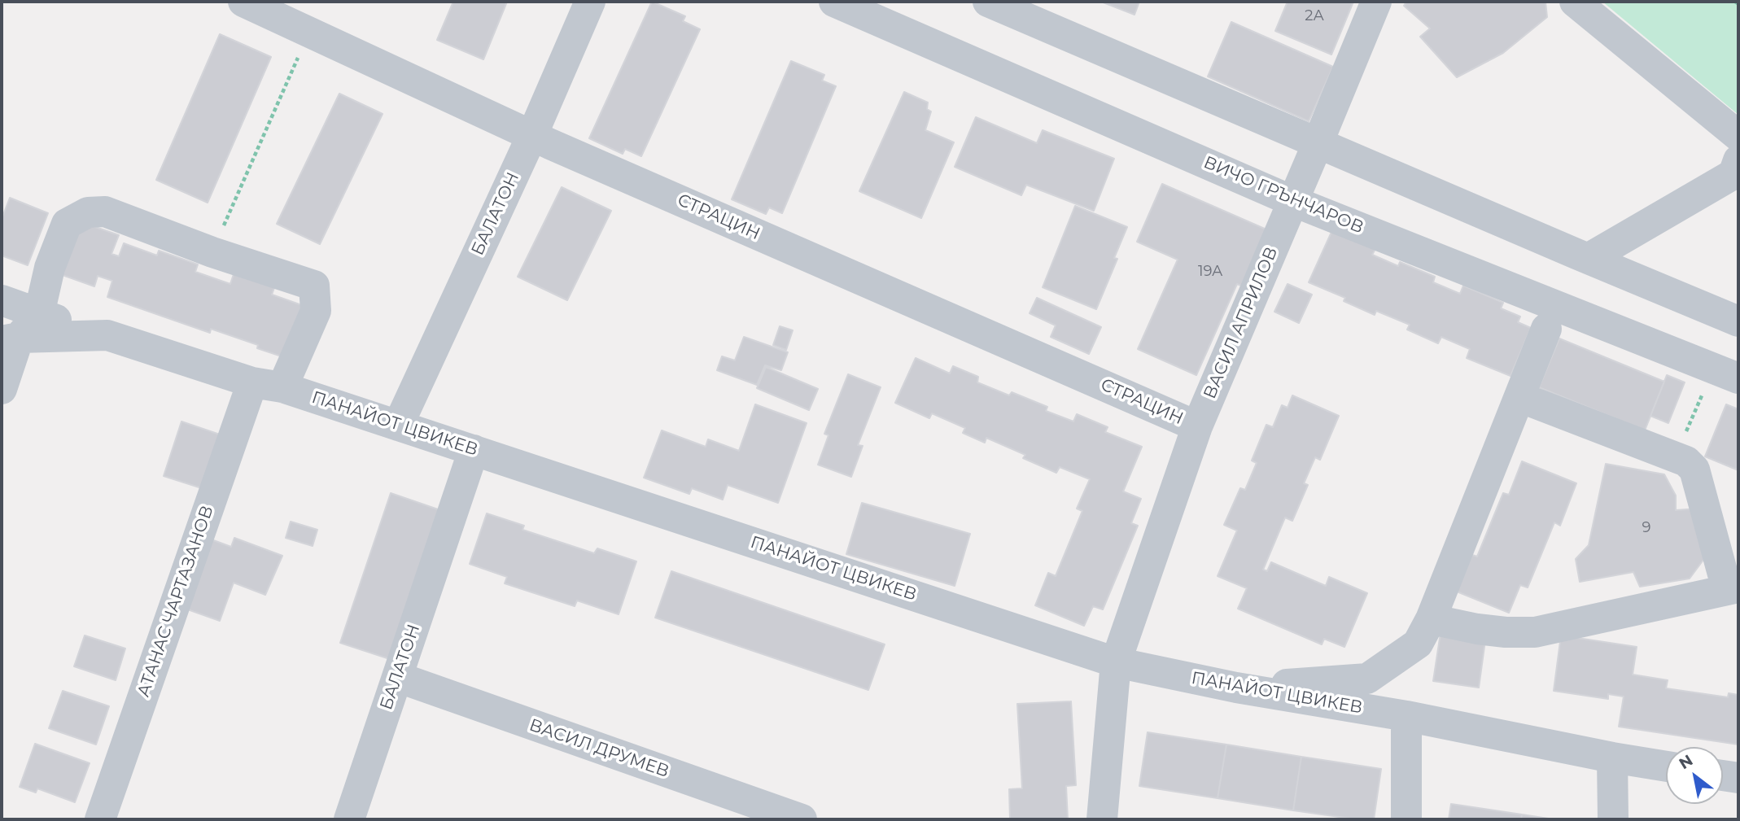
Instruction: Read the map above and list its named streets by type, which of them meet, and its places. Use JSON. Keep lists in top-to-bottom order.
{
  "streets": {
    "street": [
      "ВИЧО ГРЪНЧАРОВ",
      "БАЛАТОН",
      "СТРАЦИН",
      "ВАСИЛ АПРИЛОВ",
      "ПАНАЙОТ ЦВИКЕВ",
      "АТАНАС ЧАРТАЗАНОВ",
      "ВАСИЛ ДРУМЕВ"
    ]
  },
  "crossings": [
    ["ВИЧО ГРЪНЧАРОВ", "ВАСИЛ АПРИЛОВ"],
    ["БАЛАТОН", "СТРАЦИН"],
    ["БАЛАТОН", "ПАНАЙОТ ЦВИКЕВ"],
    ["БАЛАТОН", "ВАСИЛ ДРУМЕВ"],
    ["СТРАЦИН", "ВАСИЛ АПРИЛОВ"],
    ["ВАСИЛ АПРИЛОВ", "ПАНАЙОТ ЦВИКЕВ"],
    ["ПАНАЙОТ ЦВИКЕВ", "АТАНАС ЧАРТАЗАНОВ"]
  ],
  "house_numbers": ["2А", "19A", "9"],
  "north": "top left"
}
